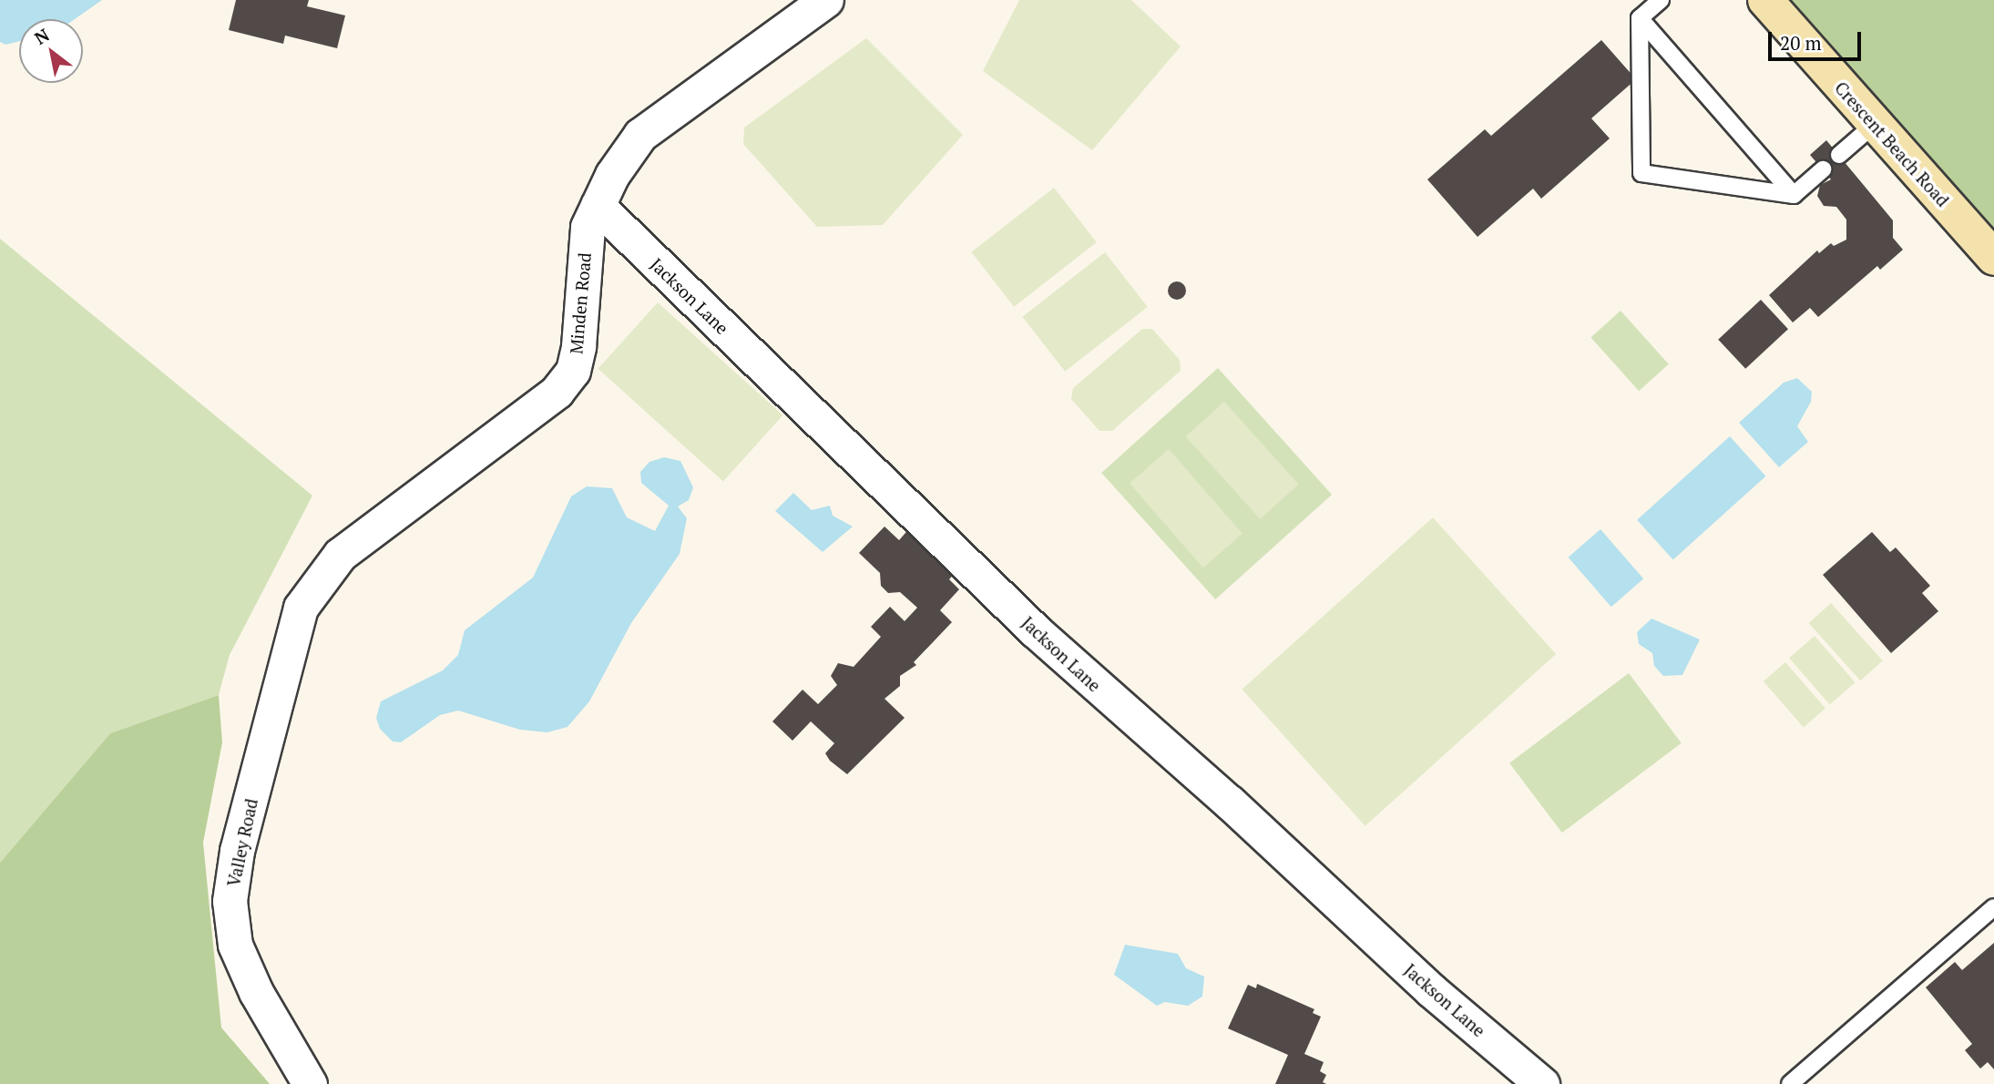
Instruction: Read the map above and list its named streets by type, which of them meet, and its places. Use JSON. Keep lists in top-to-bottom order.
{
  "streets": {
    "street": [
      "Crescent Beach Road",
      "Jackson Lane",
      "Minden Road",
      "Valley Road"
    ]
  },
  "crossings": [
    ["Jackson Lane", "Minden Road"],
    ["Minden Road", "Valley Road"]
  ],
  "scale_bar": "20 m",
  "north": "top left"
}
